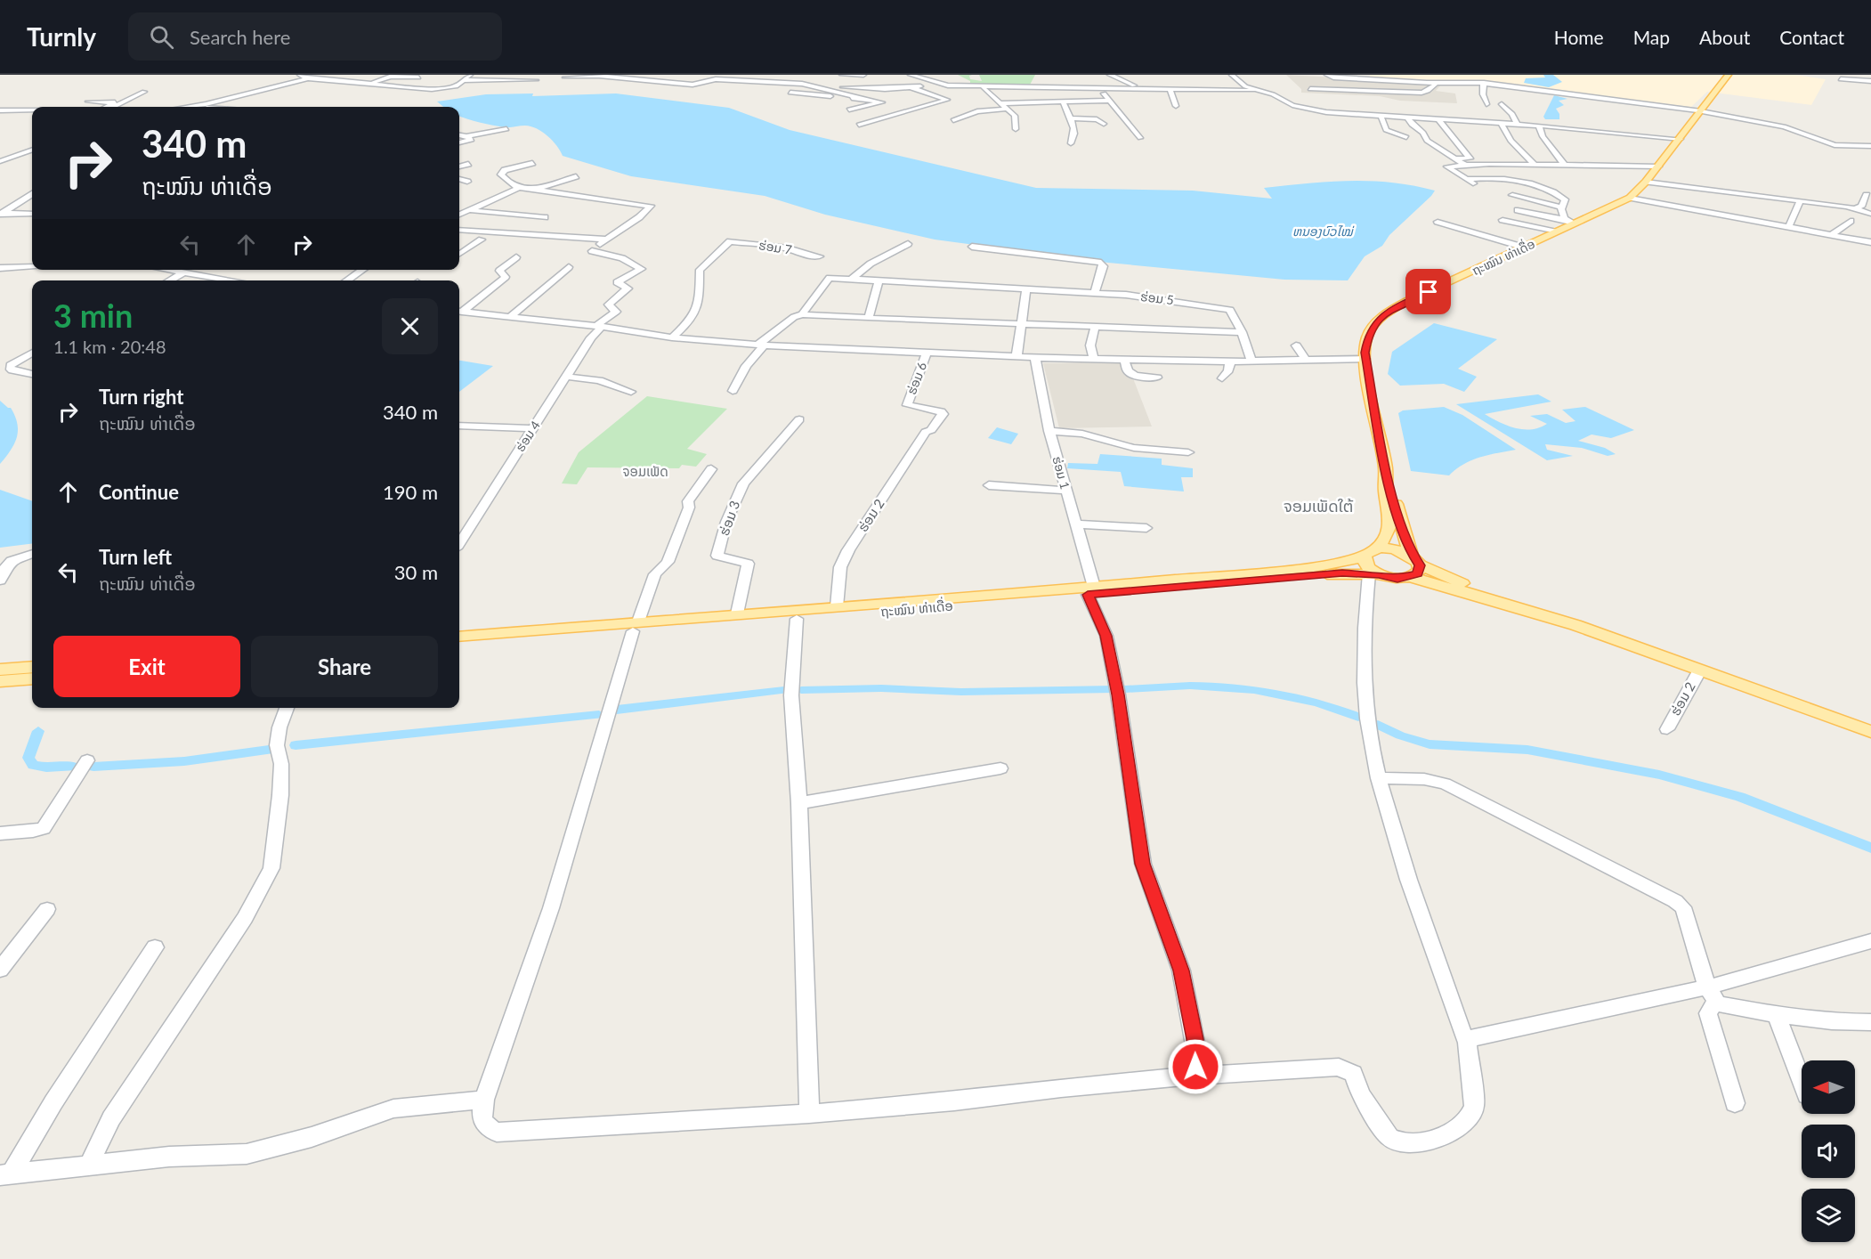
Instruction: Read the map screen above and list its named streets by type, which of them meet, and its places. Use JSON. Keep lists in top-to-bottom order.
{
  "streets": {
    "main road": ["ຖະໝົນ ທ່າເດື່ອ"],
    "street": [
      "ຮ່ອມ 7",
      "ຮ່ອມ 5",
      "ຮ່ອມ 6",
      "ຮ່ອມ 4",
      "ຮ່ອມ 1",
      "ຮ່ອມ 2",
      "ຮ່ອມ 3"
    ]
  },
  "crossings": [
    ["ຖະໝົນ ທ່າເດື່ອ", "ຮ່ອມ 1"],
    ["ຖະໝົນ ທ່າເດື່ອ", "ຮ່ອມ 2"],
    ["ຖະໝົນ ທ່າເດື່ອ", "ຮ່ອມ 3"],
    ["ຮ່ອມ 6", "ຮ່ອມ 2"]
  ],
  "districts": ["ຈອມເພັດ", "ຈອມເພັດໃຕ້"],
  "water": ["ຫນອງບົວໄໝ່"],
  "north": "left",
  "page": {
    "header": "Turnly",
    "search": "Search here",
    "nav": [
      "Home",
      "Map",
      "About",
      "Contact"
    ],
    "turn": ["340 m", "ຖະໝົນ ທ່າເດື່ອ"],
    "heading": ["3 min", "1.1 km · 20:48"],
    "list": [
      {
        "name": "Turn right",
        "note": "ຖະໝົນ ທ່າເດື່ອ",
        "value": "340 m"
      },
      {
        "name": "Continue",
        "value": "190 m"
      },
      {
        "name": "Turn left",
        "note": "ຖະໝົນ ທ່າເດື່ອ",
        "value": "30 m"
      }
    ],
    "buttons": ["Exit", "Share"]
  }
}
